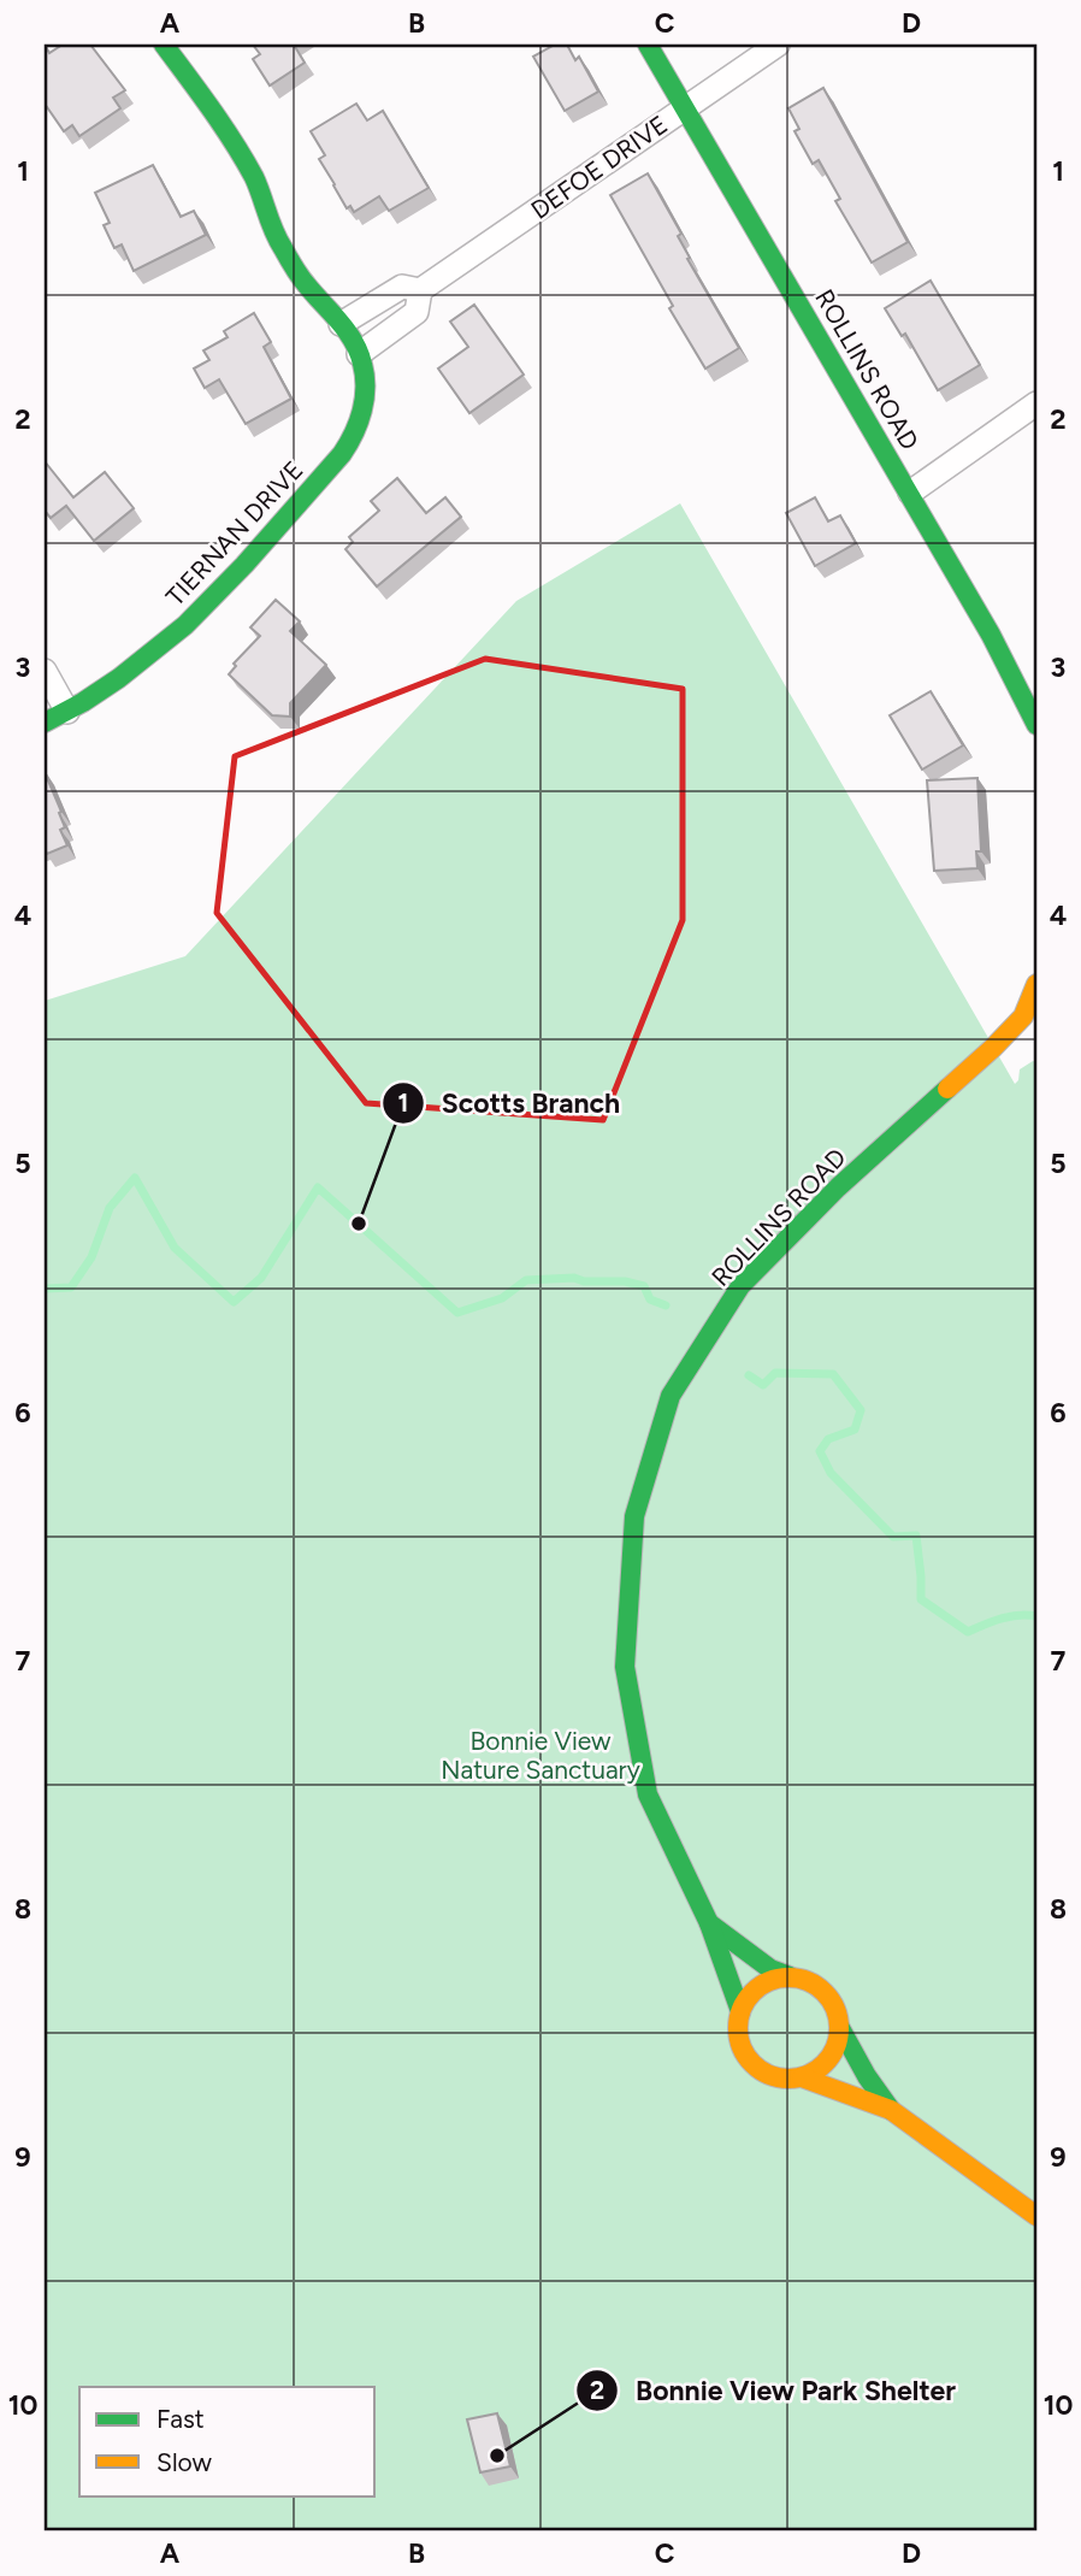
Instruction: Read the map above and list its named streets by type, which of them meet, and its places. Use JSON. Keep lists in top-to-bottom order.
{
  "streets": {
    "street": ["DEFOE DRIVE", "ROLLINS ROAD", "TIERNAN DRIVE"]
  },
  "crossings": [
    ["DEFOE DRIVE", "ROLLINS ROAD"],
    ["DEFOE DRIVE", "TIERNAN DRIVE"]
  ],
  "parks": ["Bonnie View Nature Sanctuary"],
  "places": ["Scotts Branch", "Bonnie View Park Shelter"],
  "legend": ["Fast", "Slow"],
  "grid": {
    "columns": [
      "A",
      "B",
      "C",
      "D"
    ],
    "rows": [
      "1",
      "2",
      "3",
      "4",
      "5",
      "6",
      "7",
      "8",
      "9",
      "10"
    ]
  }
}
